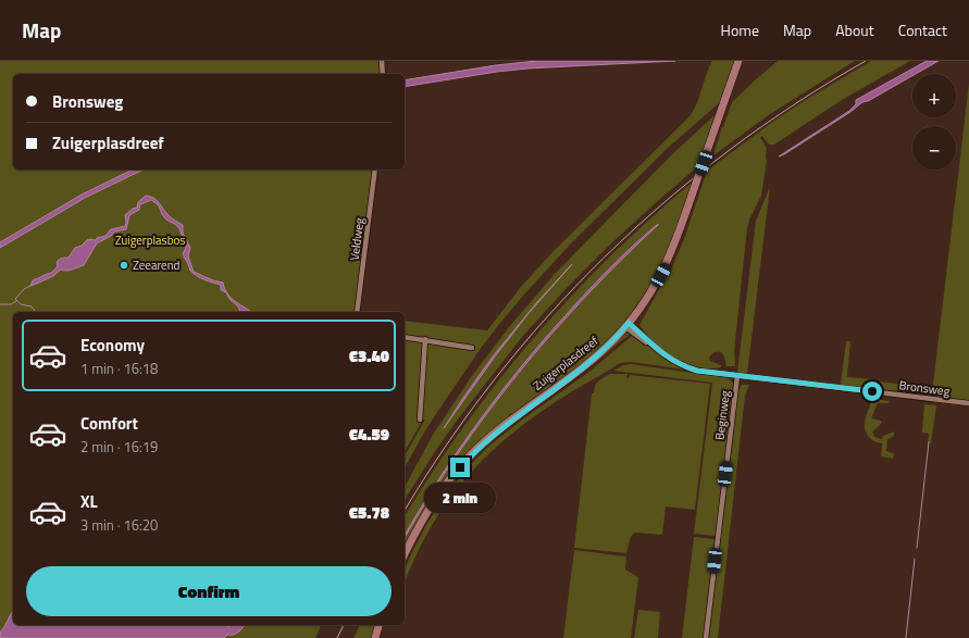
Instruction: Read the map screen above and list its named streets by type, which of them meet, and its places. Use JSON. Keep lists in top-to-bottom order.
{
  "streets": {
    "main road": ["Zuigerplasdreef"],
    "street": ["Veldweg", "Bronsweg", "Beginweg"]
  },
  "crossings": [
    ["Zuigerplasdreef", "Bronsweg"],
    ["Bronsweg", "Beginweg"]
  ],
  "parks": ["Zuigerplasbos"],
  "places": ["Zeearend"],
  "page": {
    "header": "Map",
    "nav": [
      "Home",
      "Map",
      "About",
      "Contact"
    ],
    "map_buttons": ["+", "−"],
    "banner": ["Bronsweg", "Zuigerplasdreef"],
    "list": [
      {
        "name": "Economy",
        "note": "1 min · 16:18",
        "value": "€3.40"
      },
      {
        "name": "Comfort",
        "note": "2 min · 16:19",
        "value": "€4.59"
      },
      {
        "name": "XL",
        "note": "3 min · 16:20",
        "value": "€5.78"
      }
    ],
    "bubble": "2 min",
    "buttons": "Confirm"
  }
}
